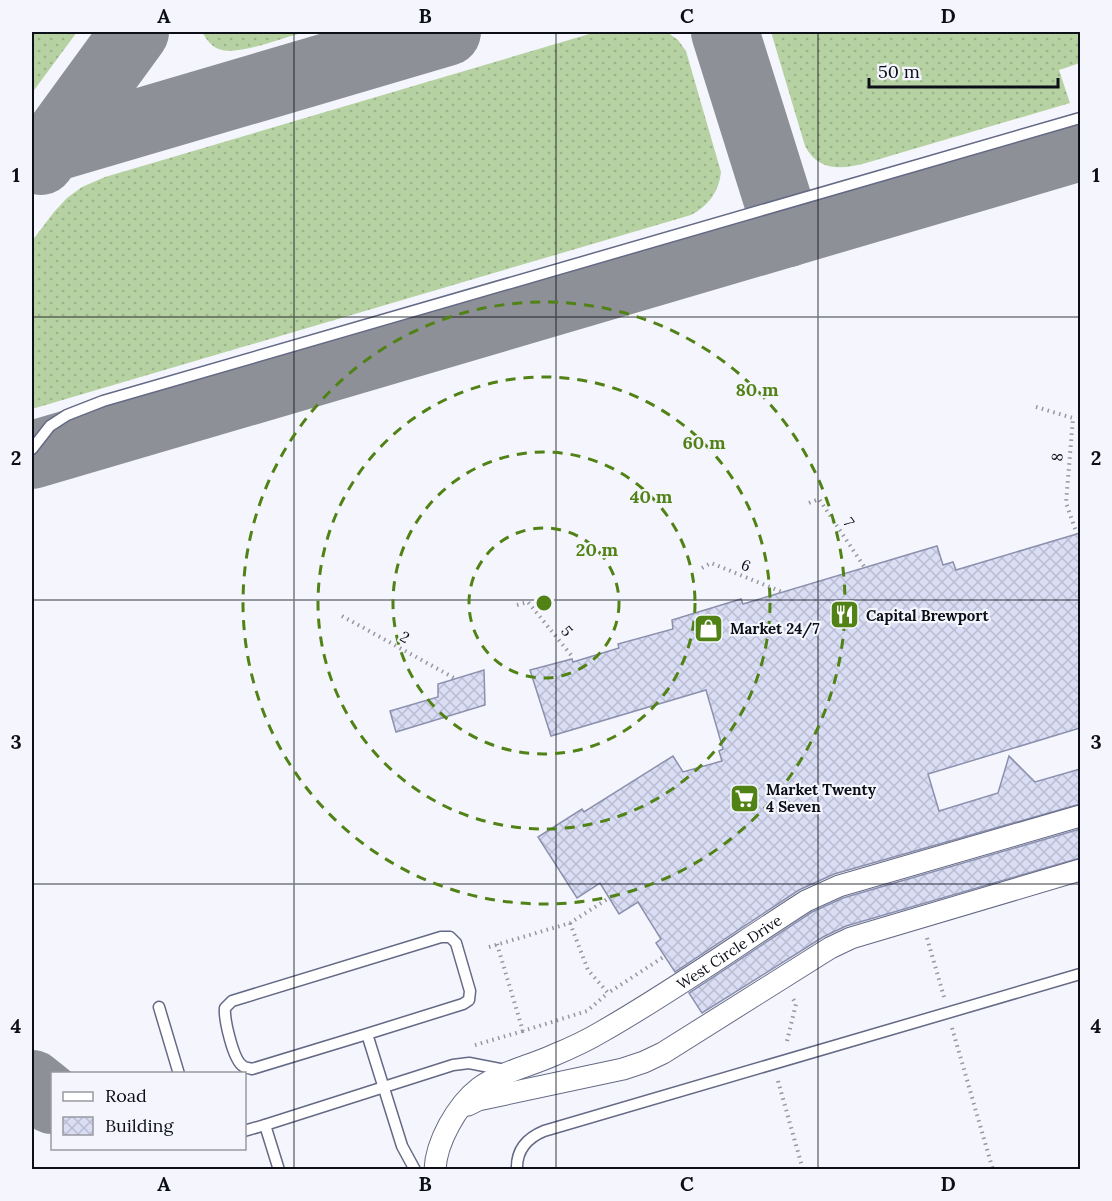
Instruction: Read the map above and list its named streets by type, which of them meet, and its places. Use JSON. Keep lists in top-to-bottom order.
{
  "streets": {
    "street": ["West Circle Drive"],
    "path": [
      "8",
      "7",
      "6",
      "5",
      "2"
    ]
  },
  "places": {
    "restaurant": ["Capital Brewport"],
    "shop": ["Market 24/7"],
    "supermarket": ["Market Twenty 4 Seven"]
  },
  "legend": ["Road", "Building"],
  "scale_bar": "50 m",
  "grid": {
    "columns": [
      "A",
      "B",
      "C",
      "D"
    ],
    "rows": [
      "1",
      "2",
      "3",
      "4"
    ]
  },
  "rings": [
    "80 m",
    "60 m",
    "40 m",
    "20 m"
  ]
}
